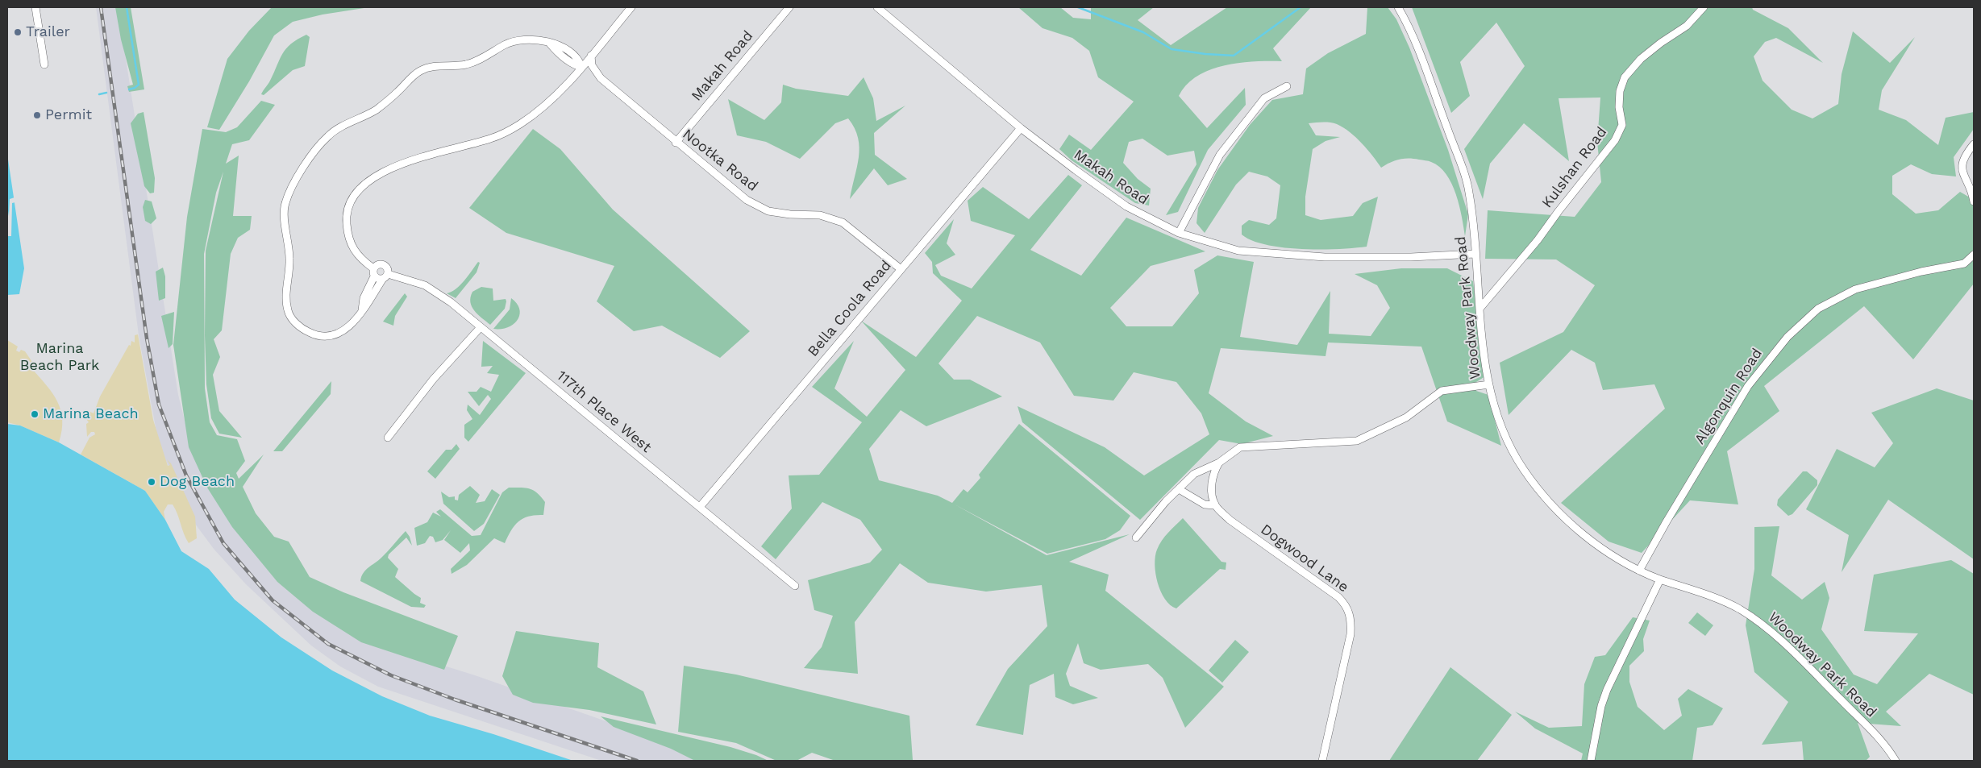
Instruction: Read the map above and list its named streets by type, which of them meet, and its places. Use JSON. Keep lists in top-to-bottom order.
{
  "streets": {
    "street": [
      "Makah Road",
      "Nootka Road",
      "Kulshan Road",
      "Woodway Park Road",
      "Bella Coola Road",
      "Algonquin Road",
      "117th Place West",
      "Dogwood Lane"
    ]
  },
  "crossings": [
    ["Makah Road", "Nootka Road"],
    ["Makah Road", "Woodway Park Road"],
    ["Makah Road", "Bella Coola Road"],
    ["Nootka Road", "Bella Coola Road"],
    ["Kulshan Road", "Woodway Park Road"],
    ["Woodway Park Road", "Algonquin Road"],
    ["Bella Coola Road", "117th Place West"]
  ],
  "parks": ["Marina Beach Park"],
  "places": [
    "Trailer",
    "Permit",
    "Marina Beach",
    "Dog Beach"
  ]
}
